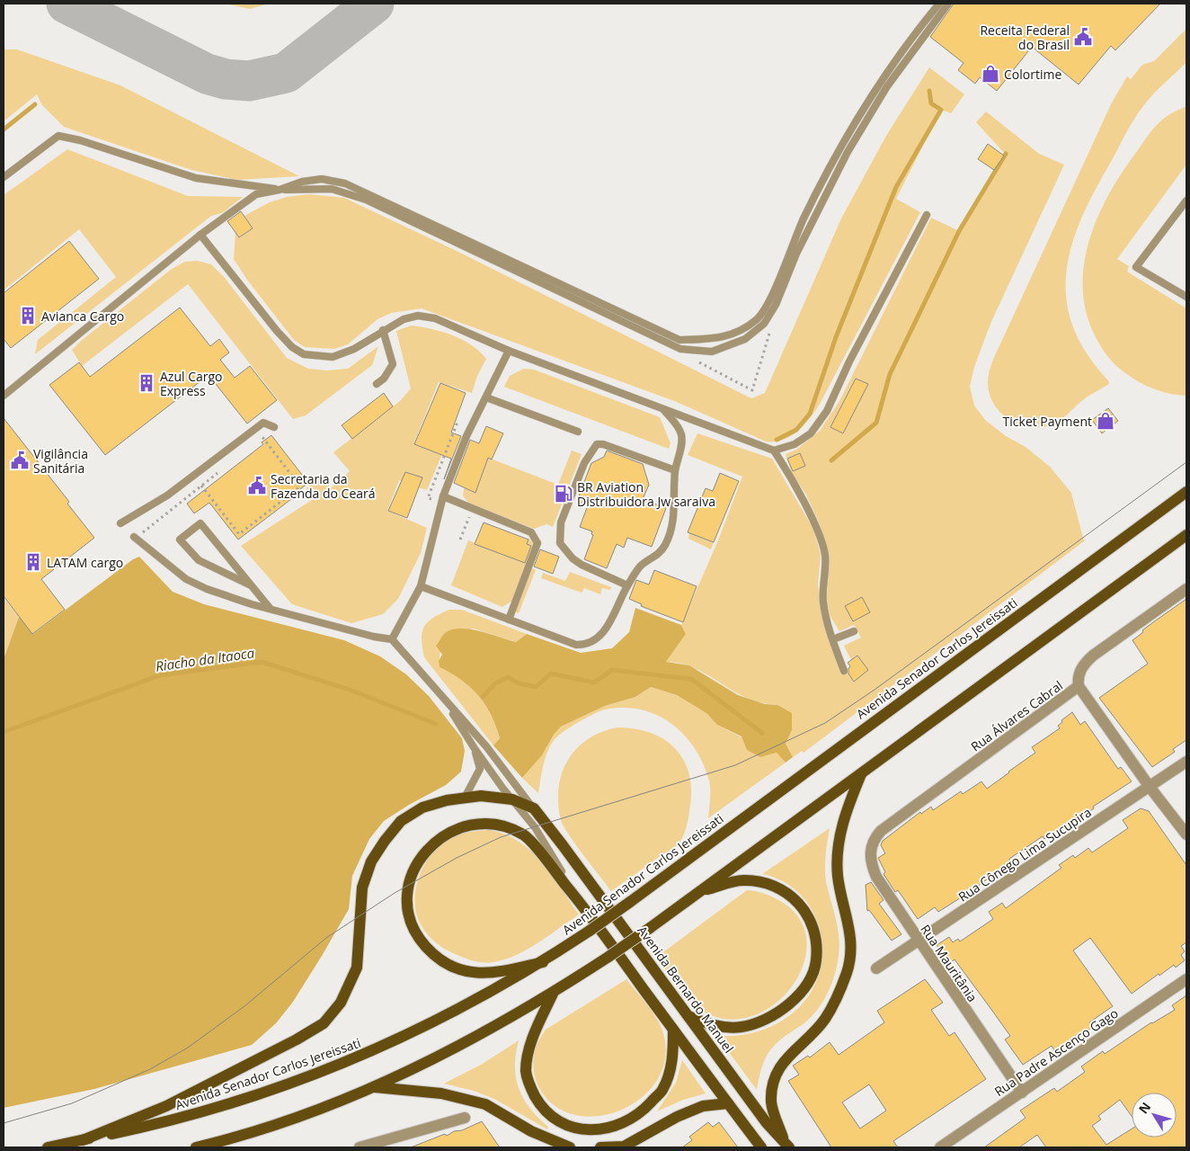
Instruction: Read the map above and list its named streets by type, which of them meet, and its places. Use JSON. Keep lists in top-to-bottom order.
{
  "streets": {
    "main road": ["Avenida Senador Carlos Jereissati", "Avenida Bernardo Manuel"],
    "street": [
      "Rua Álvares Cabral",
      "Rua Cônego Lima Sucupira",
      "Rua Mauritânia",
      "Rua Padre Ascenço Gago"
    ]
  },
  "crossings": [
    ["Rua Álvares Cabral", "Rua Mauritânia"],
    ["Rua Cônego Lima Sucupira", "Rua Mauritânia"],
    ["Rua Mauritânia", "Rua Padre Ascenço Gago"]
  ],
  "water": ["Riacho da Itaoca"],
  "places": {
    "public building": ["Receita Federal do Brasil", "Vigilância Sanitária", "Secretaria da Fazenda do Ceará"],
    "shop": ["Colortime", "Ticket Payment"],
    "building": ["Avianca Cargo", "Azul Cargo Express", "LATAM cargo"],
    "fuel station": ["BR Aviation Distribuidora Jw saraiva"]
  },
  "north": "top left"
}
